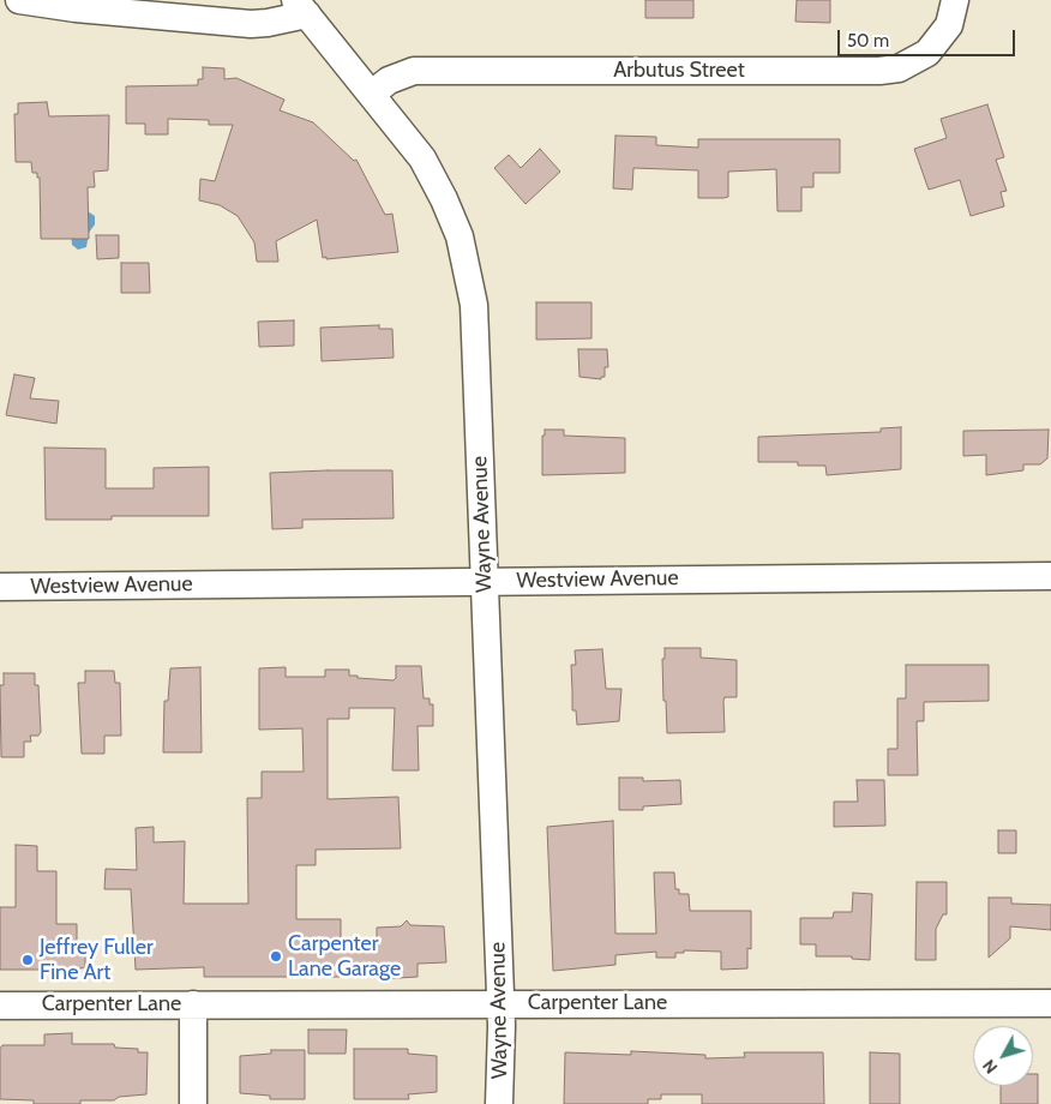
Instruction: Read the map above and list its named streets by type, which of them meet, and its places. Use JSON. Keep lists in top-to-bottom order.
{
  "streets": {
    "street": [
      "Arbutus Street",
      "Wayne Avenue",
      "Westview Avenue",
      "Carpenter Lane"
    ]
  },
  "crossings": [
    ["Arbutus Street", "Wayne Avenue"],
    ["Wayne Avenue", "Westview Avenue"],
    ["Wayne Avenue", "Carpenter Lane"]
  ],
  "places": ["Carpenter Lane Garage", "Jeffrey Fuller Fine Art"],
  "scale_bar": "50 m",
  "north": "bottom left"
}
